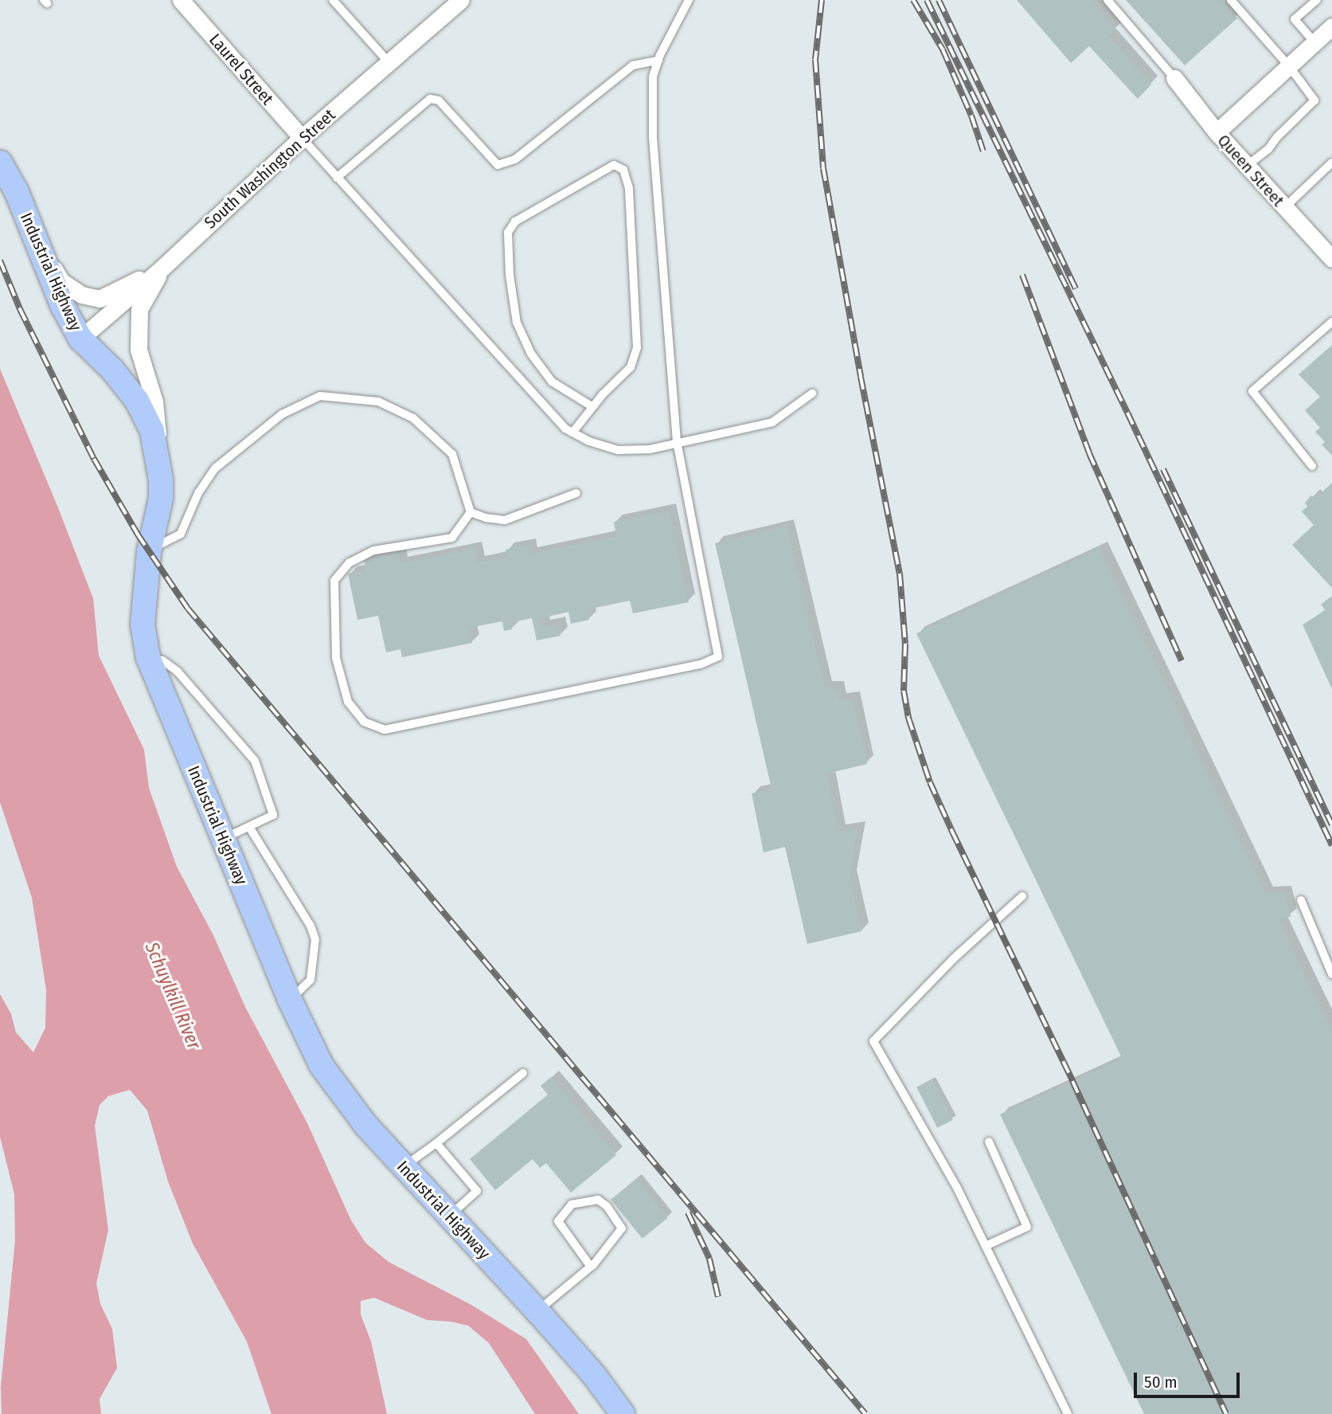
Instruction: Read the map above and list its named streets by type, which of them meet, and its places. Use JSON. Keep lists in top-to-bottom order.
{
  "streets": {
    "street": [
      "Laurel Street",
      "South Washington Street",
      "Queen Street",
      "Industrial Highway"
    ]
  },
  "crossings": [
    ["Laurel Street", "South Washington Street"],
    ["South Washington Street", "Industrial Highway"]
  ],
  "water": ["Schuylkill River"],
  "scale_bar": "50 m"
}
